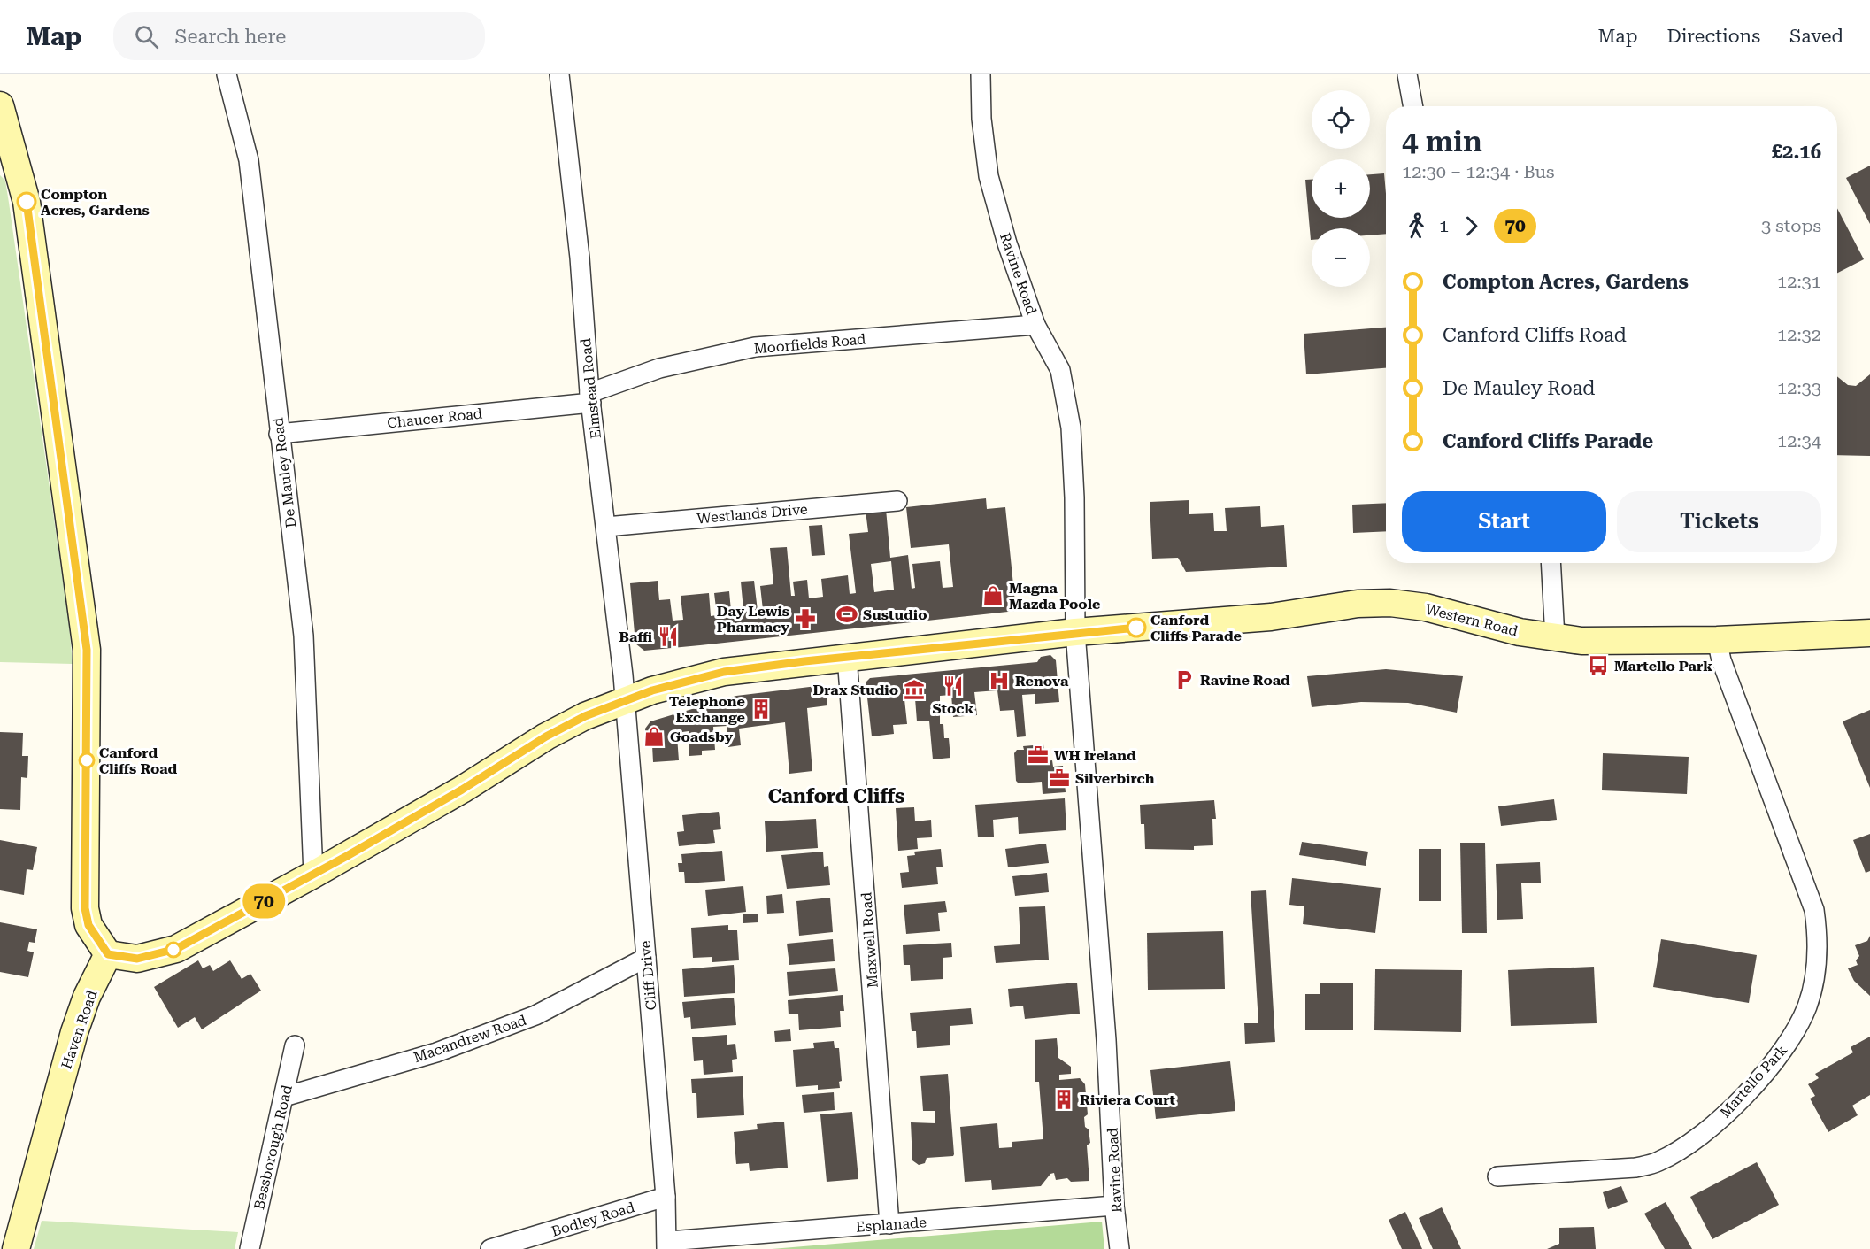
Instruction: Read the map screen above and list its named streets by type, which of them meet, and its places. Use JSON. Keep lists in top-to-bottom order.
{
  "streets": {
    "main road": ["Western Road", "Haven Road"],
    "street": [
      "Ravine Road",
      "Moorfields Road",
      "Elmstead Road",
      "Chaucer Road",
      "De Mauley Road",
      "Westlands Drive",
      "Maxwell Road",
      "Cliff Drive",
      "Macandrew Road",
      "Martello Park",
      "Bessborough Road",
      "Bodley Road",
      "Esplanade"
    ]
  },
  "crossings": [
    ["Ravine Road", "Moorfields Road"],
    ["Ravine Road", "Western Road"],
    ["Ravine Road", "Esplanade"],
    ["Moorfields Road", "Elmstead Road"],
    ["Moorfields Road", "Chaucer Road"],
    ["Elmstead Road", "Chaucer Road"],
    ["Elmstead Road", "Westlands Drive"],
    ["Elmstead Road", "Cliff Drive"],
    ["Chaucer Road", "De Mauley Road"],
    ["Western Road", "Martello Park"],
    ["Maxwell Road", "Esplanade"],
    ["Cliff Drive", "Macandrew Road"],
    ["Cliff Drive", "Bodley Road"],
    ["Cliff Drive", "Esplanade"],
    ["Macandrew Road", "Bessborough Road"]
  ],
  "districts": ["Canford Cliffs"],
  "places": {
    "other": ["Compton Acres, Gardens", "Canford Cliffs Parade", "Canford Cliffs Road"],
    "shop": ["Magna Mazda Poole", "Goadsby"],
    "sports": ["Sustudio"],
    "pharmacy": ["Day Lewis Pharmacy"],
    "restaurant": ["Baffi", "Stock"],
    "bus stop": ["Martello Park"],
    "parking": ["Ravine Road"],
    "hospital": ["Renova"],
    "museum": ["Drax Studio"],
    "building": ["Telephone Exchange", "Riviera Court"],
    "office": ["WH Ireland", "Silverbirch"]
  },
  "lines": ["bus line 70"],
  "page": {
    "header": "Map",
    "search": "Search here",
    "nav": ["Map", "Directions", "Saved"],
    "on_map": "70",
    "map_buttons": ["+", "−"],
    "heading": ["4 min", "12:30 – 12:34 · Bus", "£2.16"],
    "legs": ["1", "70", "3 stops"],
    "list": [
      {
        "name": "Compton Acres, Gardens",
        "value": "12:31"
      },
      {
        "name": "Canford Cliffs Road",
        "value": "12:32"
      },
      {
        "name": "De Mauley Road",
        "value": "12:33"
      },
      {
        "name": "Canford Cliffs Parade",
        "value": "12:34"
      }
    ],
    "buttons": ["Start", "Tickets"]
  }
}
